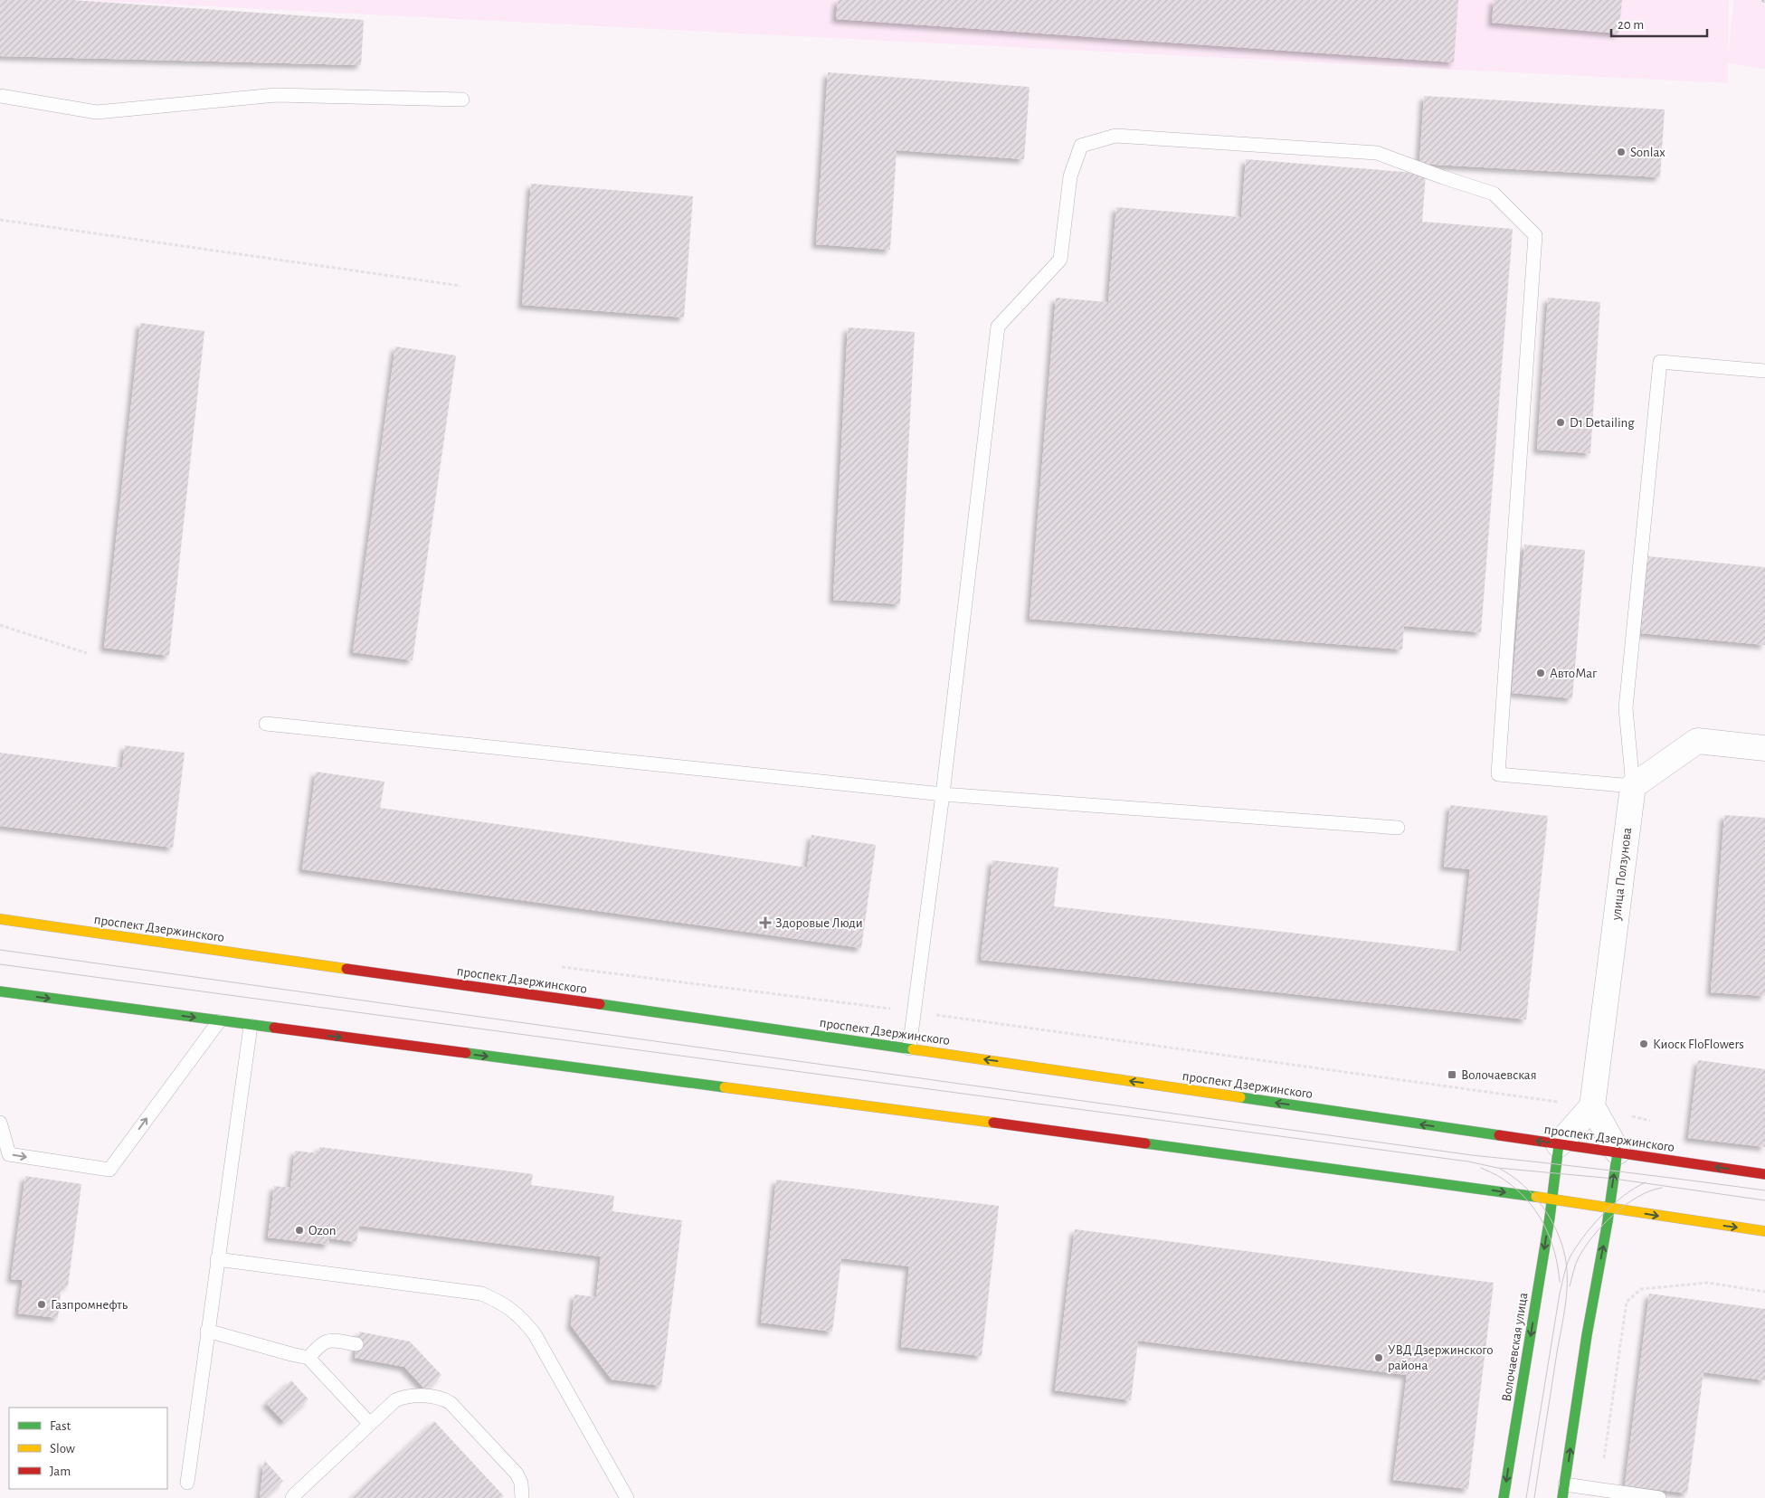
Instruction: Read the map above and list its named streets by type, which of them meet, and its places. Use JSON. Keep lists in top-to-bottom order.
{
  "streets": {
    "main road": ["проспект Дзержинского", "Волочаевская улица"],
    "street": ["улица Ползунова"]
  },
  "crossings": [
    ["проспект Дзержинского", "Волочаевская улица"]
  ],
  "places": {
    "other": [
      "Sonlax",
      "D1 Detailing",
      "АвтоМаг",
      "Киоск FloFlowers",
      "Ozon",
      "Газпромнефть",
      "УВД Дзержинского района"
    ],
    "health": ["Здоровые Люди"],
    "transit": ["Волочаевская"]
  },
  "legend": ["Fast", "Slow", "Jam"],
  "scale_bar": "20 m"
}
